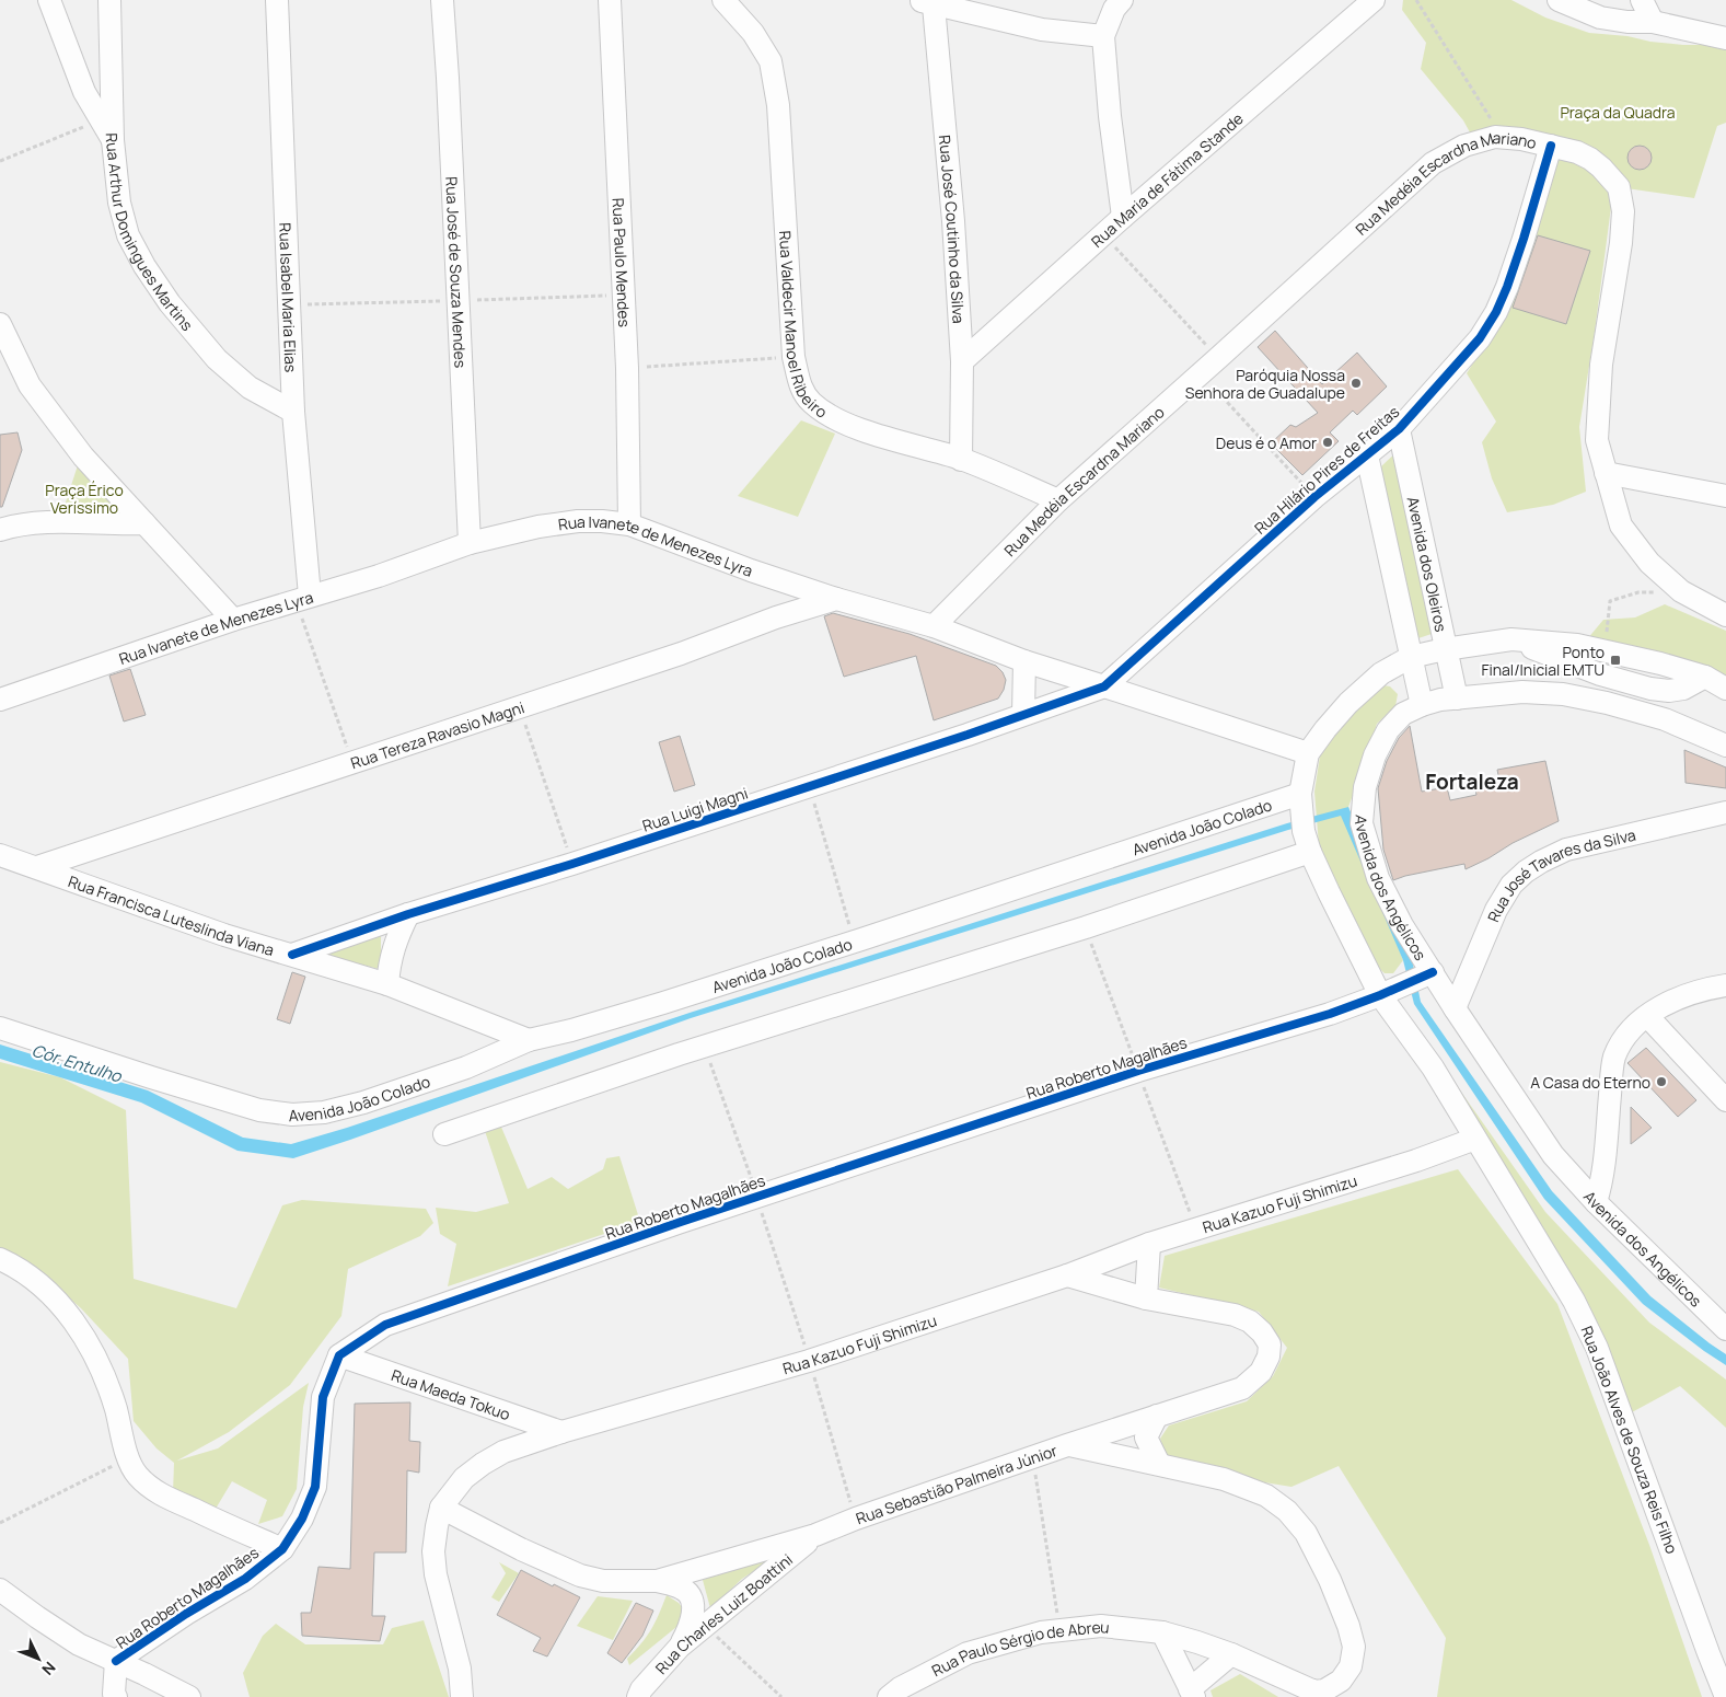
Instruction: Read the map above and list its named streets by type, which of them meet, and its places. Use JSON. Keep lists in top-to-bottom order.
{
  "streets": {
    "street": [
      "Rua Maria de Fátima Stande",
      "Rua Medéia Escardna Mariano",
      "Rua José Coutinho da Silva",
      "Rua Arthur Domingues Martins",
      "Rua Paulo Mendes",
      "Rua José de Souza Mendes",
      "Rua Isabel Maria Elias",
      "Rua Valdecir Manoel Ribeiro",
      "Rua Hilário Pires de Freitas",
      "Rua Ivanete de Menezes Lyra",
      "Avenida dos Oleiros",
      "Rua Tereza Ravasio Magni",
      "Rua Luigi Magni",
      "Avenida João Colado",
      "Rua José Tavares da Silva",
      "Avenida dos Angélicos",
      "Rua Francisca Luteslinda Viana",
      "Rua Roberto Magalhães",
      "Rua Kazuo Fuji Shimizu",
      "Rua Maeda Tokuo",
      "Rua João Alves de Souza Reis Filho",
      "Rua Sebastião Palmeira Júnior",
      "Rua Charles Luiz Boattini",
      "Rua Paulo Sérgio de Abreu"
    ]
  },
  "crossings": [
    ["Rua Maria de Fátima Stande", "Rua José Coutinho da Silva"],
    ["Rua Medéia Escardna Mariano", "Rua Valdecir Manoel Ribeiro"],
    ["Rua Medéia Escardna Mariano", "Rua Hilário Pires de Freitas"],
    ["Rua Medéia Escardna Mariano", "Rua Ivanete de Menezes Lyra"],
    ["Rua José Coutinho da Silva", "Rua Valdecir Manoel Ribeiro"],
    ["Rua Arthur Domingues Martins", "Rua Isabel Maria Elias"],
    ["Rua Paulo Mendes", "Rua Ivanete de Menezes Lyra"],
    ["Rua José de Souza Mendes", "Rua Ivanete de Menezes Lyra"],
    ["Rua Isabel Maria Elias", "Rua Ivanete de Menezes Lyra"],
    ["Rua Hilário Pires de Freitas", "Rua Ivanete de Menezes Lyra"],
    ["Rua Hilário Pires de Freitas", "Avenida dos Oleiros"],
    ["Rua Hilário Pires de Freitas", "Rua Luigi Magni"],
    ["Rua Ivanete de Menezes Lyra", "Rua Tereza Ravasio Magni"],
    ["Rua Ivanete de Menezes Lyra", "Rua Luigi Magni"],
    ["Rua Ivanete de Menezes Lyra", "Rua João Alves de Souza Reis Filho"],
    ["Avenida dos Oleiros", "Avenida dos Angélicos"],
    ["Rua Tereza Ravasio Magni", "Rua Francisca Luteslinda Viana"],
    ["Rua Luigi Magni", "Rua Francisca Luteslinda Viana"],
    ["Avenida João Colado", "Rua Francisca Luteslinda Viana"],
    ["Avenida João Colado", "Rua João Alves de Souza Reis Filho"],
    ["Rua José Tavares da Silva", "Avenida dos Angélicos"],
    ["Avenida dos Angélicos", "Rua Roberto Magalhães"],
    ["Rua Roberto Magalhães", "Rua Maeda Tokuo"],
    ["Rua Roberto Magalhães", "Rua João Alves de Souza Reis Filho"],
    ["Rua Kazuo Fuji Shimizu", "Rua Maeda Tokuo"],
    ["Rua Kazuo Fuji Shimizu", "Rua João Alves de Souza Reis Filho"],
    ["Rua Kazuo Fuji Shimizu", "Rua Sebastião Palmeira Júnior"],
    ["Rua Sebastião Palmeira Júnior", "Rua Charles Luiz Boattini"],
    ["Rua Sebastião Palmeira Júnior", "Rua Paulo Sérgio de Abreu"]
  ],
  "districts": ["Fortaleza"],
  "water": ["Cór. Entulho"],
  "parks": ["Praça da Quadra", "Praça Érico Veríssimo"],
  "places": {
    "other": ["Paróquia Nossa Senhora de Guadalupe", "Deus é o Amor", "A Casa do Eterno"],
    "transit": ["Ponto Final/Inicial EMTU"]
  },
  "north": "bottom right"
}
